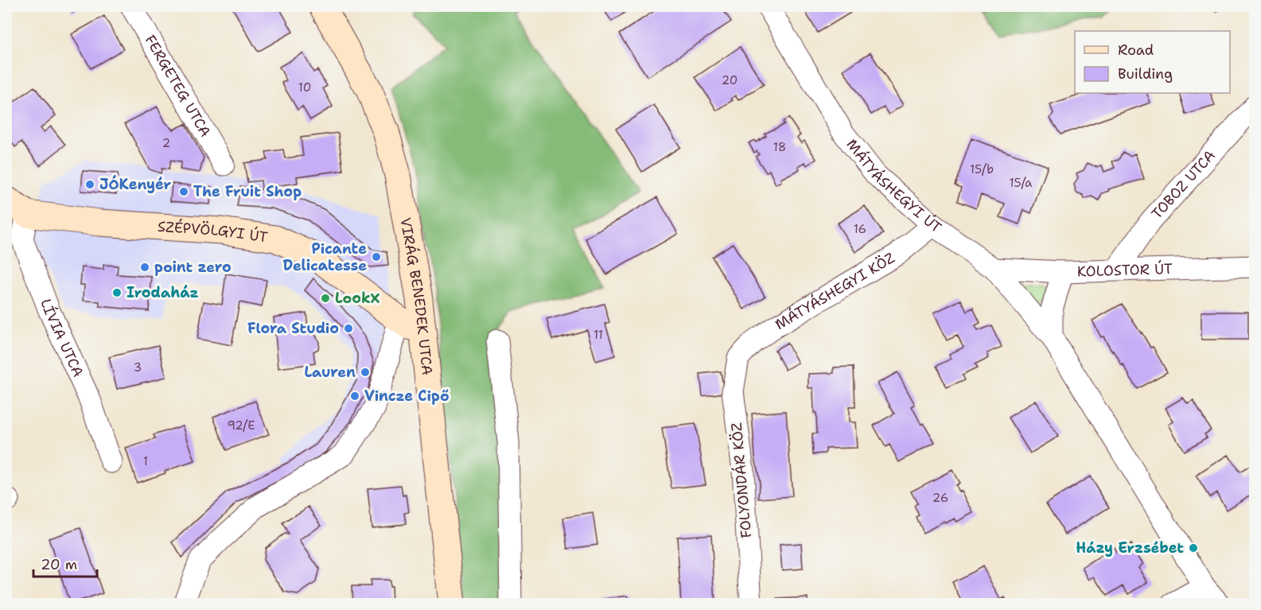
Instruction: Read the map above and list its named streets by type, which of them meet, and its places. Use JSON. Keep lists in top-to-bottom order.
{
  "streets": {
    "street": [
      "FERGETEG UTCA",
      "MÁTYÁSHEGYI ÚT",
      "TOBOZ UTCA",
      "SZÉPVÖLGYI ÚT",
      "KOLOSTOR ÚT",
      "MÁTYÁSHEGYI KÖZ",
      "VIRÁG BENEDEK UTCA",
      "LÍVIA UTCA",
      "FOLYONDÁR KÖZ"
    ]
  },
  "crossings": [
    ["MÁTYÁSHEGYI ÚT", "KOLOSTOR ÚT"],
    ["MÁTYÁSHEGYI ÚT", "MÁTYÁSHEGYI KÖZ"],
    ["TOBOZ UTCA", "KOLOSTOR ÚT"],
    ["SZÉPVÖLGYI ÚT", "VIRÁG BENEDEK UTCA"],
    ["SZÉPVÖLGYI ÚT", "LÍVIA UTCA"],
    ["MÁTYÁSHEGYI KÖZ", "FOLYONDÁR KÖZ"]
  ],
  "places": [
    "JÓKenyér",
    "The Fruit Shop",
    "Picante Delicatesse",
    "point zero",
    "Irodaház",
    "LookX",
    "Flora Studio",
    "Lauren",
    "Vincze Cipő",
    "Házy Erzsébet"
  ],
  "house_numbers": [
    "20",
    "10",
    "2",
    "18",
    "15/b",
    "15/a",
    "16",
    "11",
    "3",
    "92/E",
    "1",
    "26"
  ],
  "legend": ["Road", "Building"],
  "scale_bar": "20 m"
}
